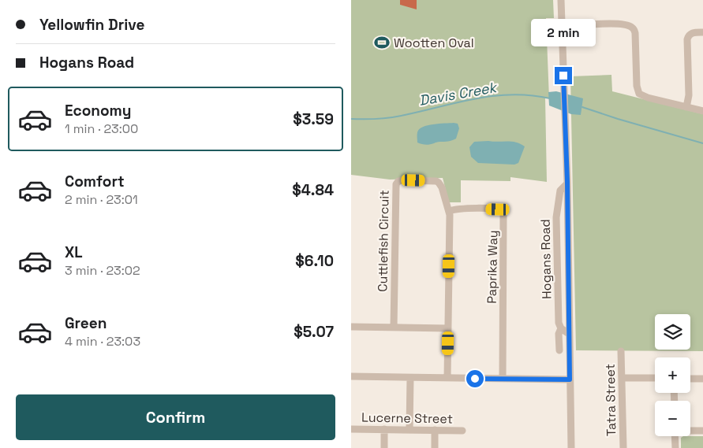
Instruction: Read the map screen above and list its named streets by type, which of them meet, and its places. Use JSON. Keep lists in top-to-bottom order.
{
  "streets": {
    "street": [
      "Cuttlefish Circuit",
      "Hogans Road",
      "Paprika Way",
      "Tatra Street",
      "Lucerne Street"
    ]
  },
  "crossings": [
    ["Cuttlefish Circuit", "Paprika Way"]
  ],
  "water": ["Davis Creek"],
  "places": {
    "sports": ["Wootten Oval"]
  },
  "page": {
    "banner": ["Yellowfin Drive", "Hogans Road"],
    "bubble": "2 min",
    "list": [
      {
        "name": "Economy",
        "note": "1 min · 23:00",
        "value": "$3.59"
      },
      {
        "name": "Comfort",
        "note": "2 min · 23:01",
        "value": "$4.84"
      },
      {
        "name": "XL",
        "note": "3 min · 23:02",
        "value": "$6.10"
      },
      {
        "name": "Green",
        "note": "4 min · 23:03",
        "value": "$5.07"
      }
    ],
    "map_buttons": ["+", "−"],
    "buttons": "Confirm"
  }
}
